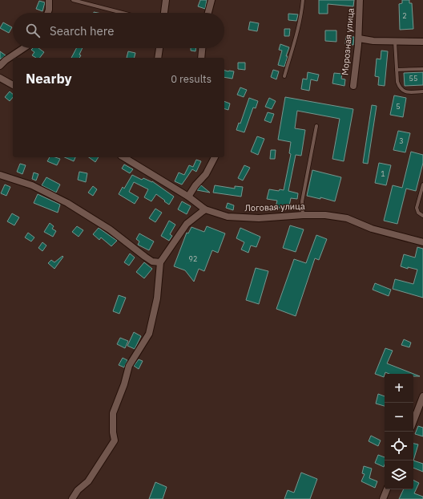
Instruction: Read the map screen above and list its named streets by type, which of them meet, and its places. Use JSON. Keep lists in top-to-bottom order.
{
  "streets": {
    "street": ["Морозная улица", "Логовая улица"]
  },
  "house_numbers": [
    "2",
    "55",
    "5",
    "3",
    "1",
    "92"
  ],
  "page": {
    "search": "Search here",
    "heading": ["Nearby", "0 results"],
    "map_buttons": ["+", "−"]
  }
}
